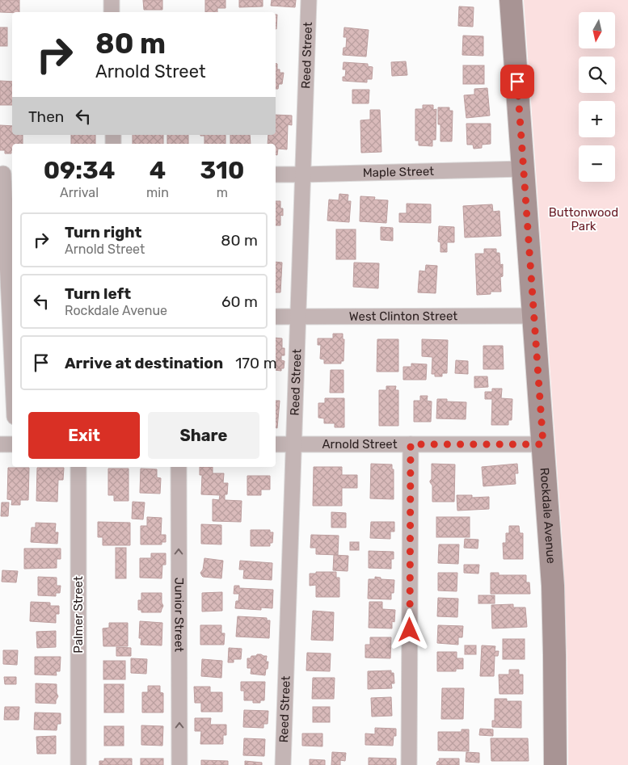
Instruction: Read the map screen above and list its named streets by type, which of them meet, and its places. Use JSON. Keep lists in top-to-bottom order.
{
  "streets": {
    "main road": ["Rockdale Avenue"],
    "street": [
      "Reed Street",
      "Maple Street",
      "West Clinton Street",
      "Arnold Street",
      "Palmer Street",
      "Junior Street"
    ]
  },
  "crossings": [
    ["Reed Street", "Maple Street"],
    ["Reed Street", "West Clinton Street"],
    ["Reed Street", "Arnold Street"],
    ["Maple Street", "Rockdale Avenue"],
    ["West Clinton Street", "Rockdale Avenue"],
    ["Arnold Street", "Rockdale Avenue"]
  ],
  "one_way": ["Junior Street"],
  "parks": ["Buttonwood Park"],
  "north": "bottom",
  "page": {
    "map_buttons": ["+", "−"],
    "turn": ["80 m", "Arnold Street"],
    "then": "Then",
    "eta": [
      "09:34",
      "Arrival",
      "4",
      "min",
      "310",
      "m"
    ],
    "list": [
      {
        "name": "Turn right",
        "note": "Arnold Street",
        "value": "80 m"
      },
      {
        "name": "Turn left",
        "note": "Rockdale Avenue",
        "value": "60 m"
      },
      {
        "name": "Arrive at destination",
        "value": "170 m"
      }
    ],
    "buttons": ["Exit", "Share"]
  }
}
